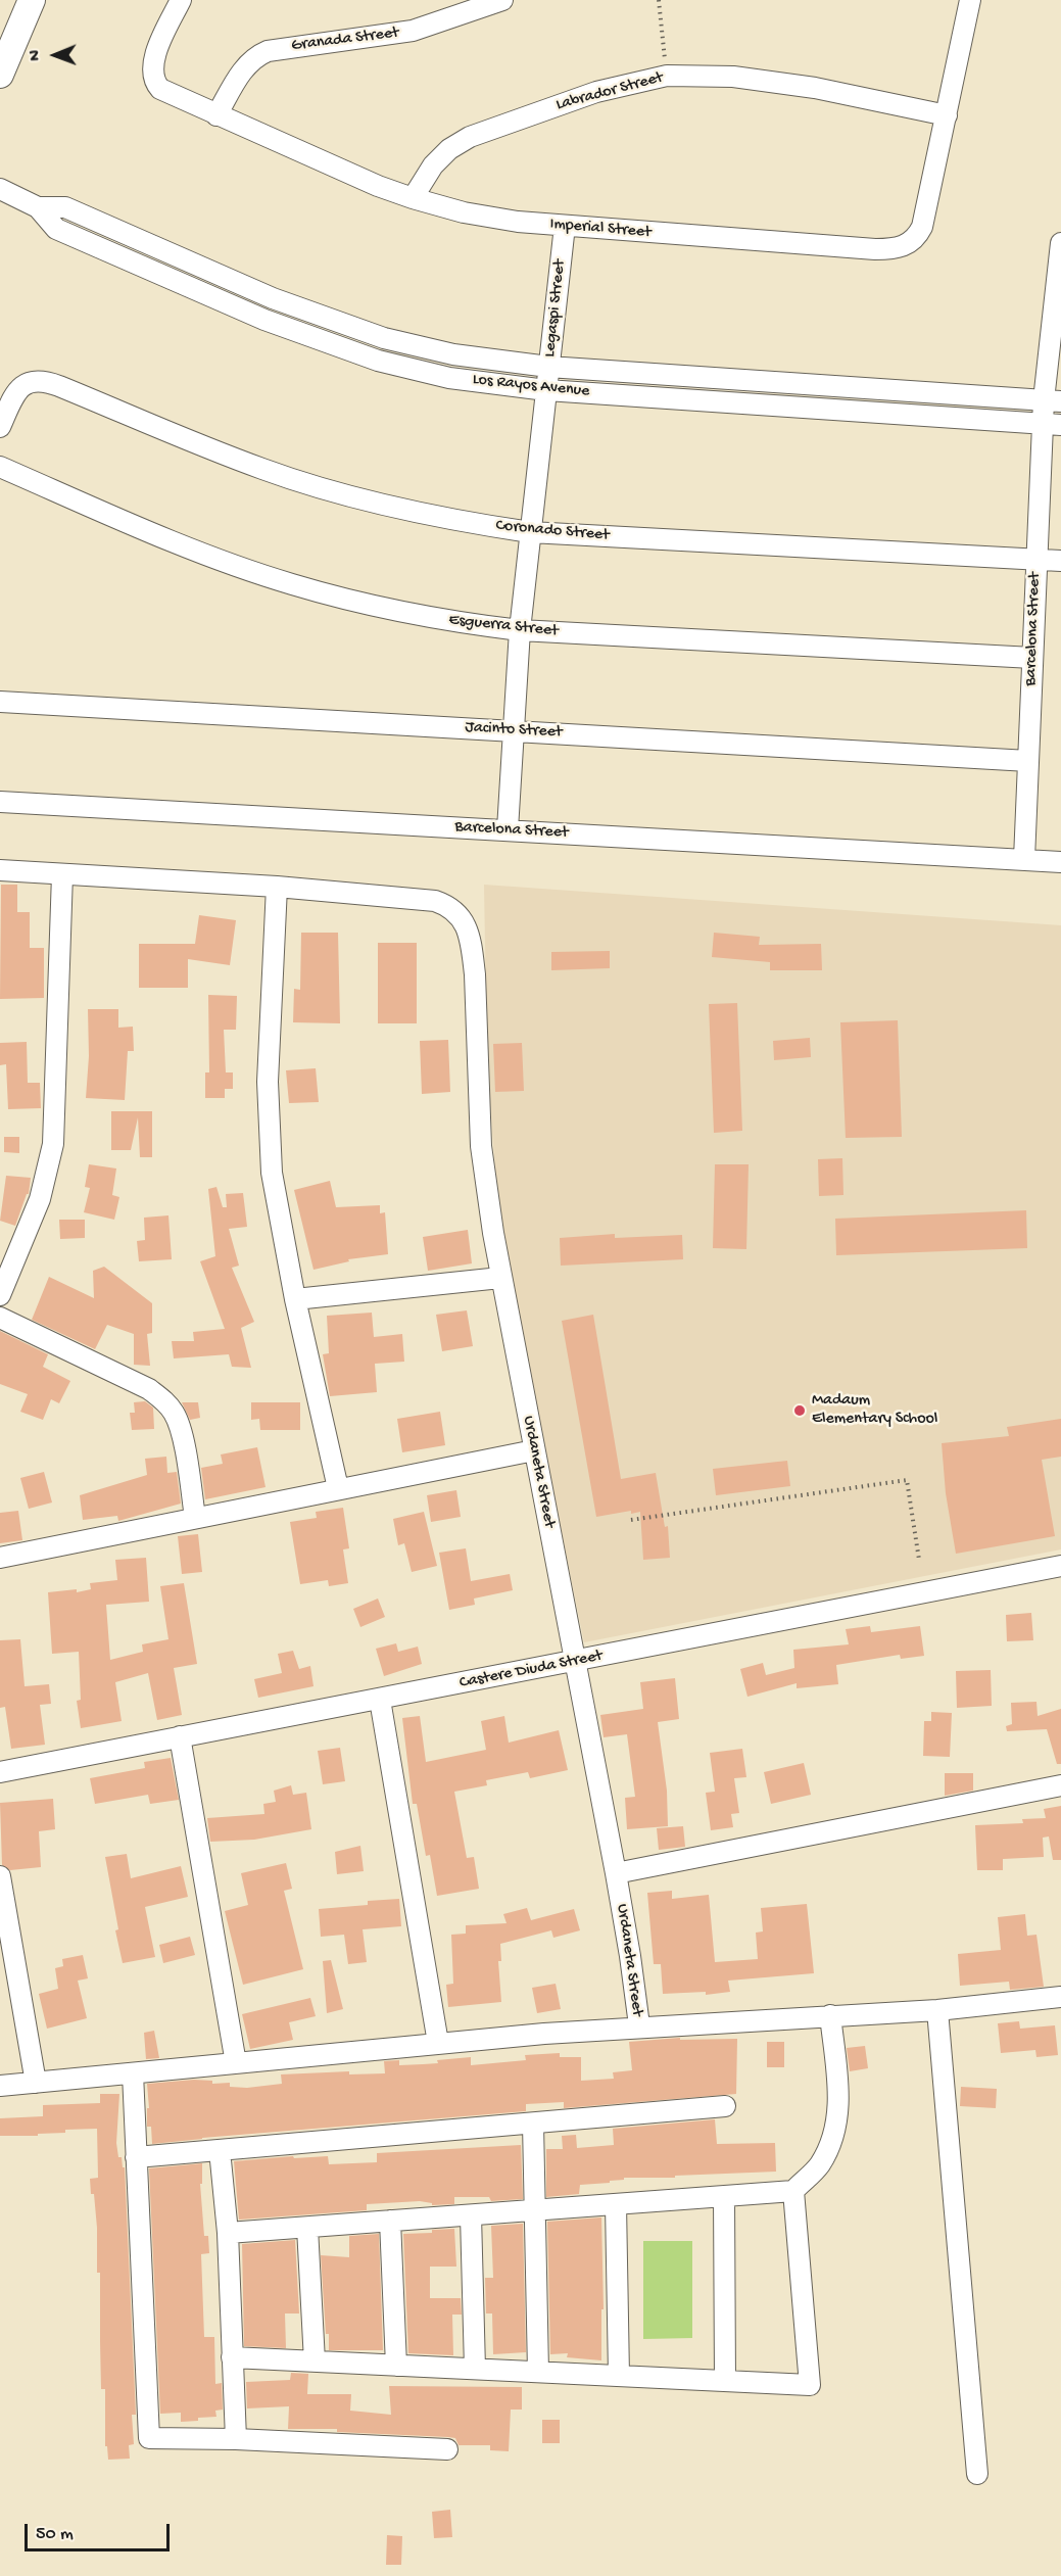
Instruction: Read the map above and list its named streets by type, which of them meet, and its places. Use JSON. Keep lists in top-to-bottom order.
{
  "streets": {
    "street": [
      "Granada Street",
      "Labrador Street",
      "Imperial Street",
      "Legaspi Street",
      "Los Rayos Avenue",
      "Coronado Street",
      "Esguerra Street",
      "Barcelona Street",
      "Jacinto Street",
      "Urdaneta Street",
      "Castere Diuda Street"
    ]
  },
  "crossings": [
    ["Granada Street", "Imperial Street"],
    ["Labrador Street", "Imperial Street"],
    ["Imperial Street", "Legaspi Street"],
    ["Legaspi Street", "Los Rayos Avenue"],
    ["Legaspi Street", "Coronado Street"],
    ["Legaspi Street", "Esguerra Street"],
    ["Legaspi Street", "Barcelona Street"],
    ["Legaspi Street", "Jacinto Street"],
    ["Los Rayos Avenue", "Barcelona Street"],
    ["Coronado Street", "Barcelona Street"],
    ["Esguerra Street", "Barcelona Street"],
    ["Barcelona Street", "Jacinto Street"],
    ["Urdaneta Street", "Castere Diuda Street"]
  ],
  "places": ["Madaum Elementary School"],
  "scale_bar": "50 m",
  "north": "left"
}
